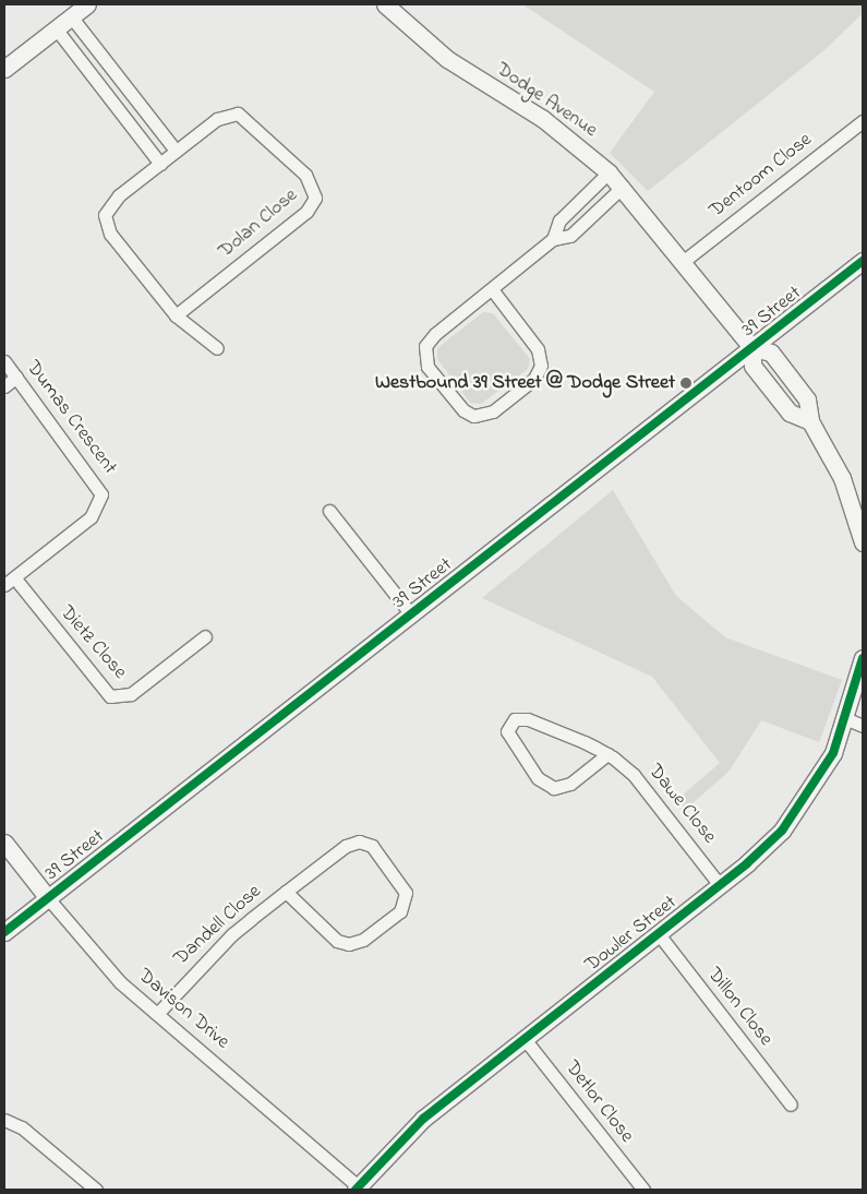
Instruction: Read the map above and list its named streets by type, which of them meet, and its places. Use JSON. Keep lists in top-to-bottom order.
{
  "streets": {
    "street": [
      "Dodge Avenue",
      "Dentoom Close",
      "Dolan Close",
      "39 Street",
      "Dumas Crescent",
      "Dietz Close",
      "Dawe Close",
      "Dandell Close",
      "Dowler Street",
      "Dillon Close",
      "Davison Drive",
      "Detlor Close"
    ]
  },
  "crossings": [
    ["Dodge Avenue", "Dentoom Close"],
    ["Dodge Avenue", "39 Street"],
    ["39 Street", "Davison Drive"],
    ["Dumas Crescent", "Dietz Close"],
    ["Dawe Close", "Dowler Street"],
    ["Dandell Close", "Davison Drive"],
    ["Dowler Street", "Dillon Close"],
    ["Dowler Street", "Davison Drive"],
    ["Dowler Street", "Detlor Close"]
  ],
  "places": ["Westbound 39 Street @ Dodge Street"]
}
